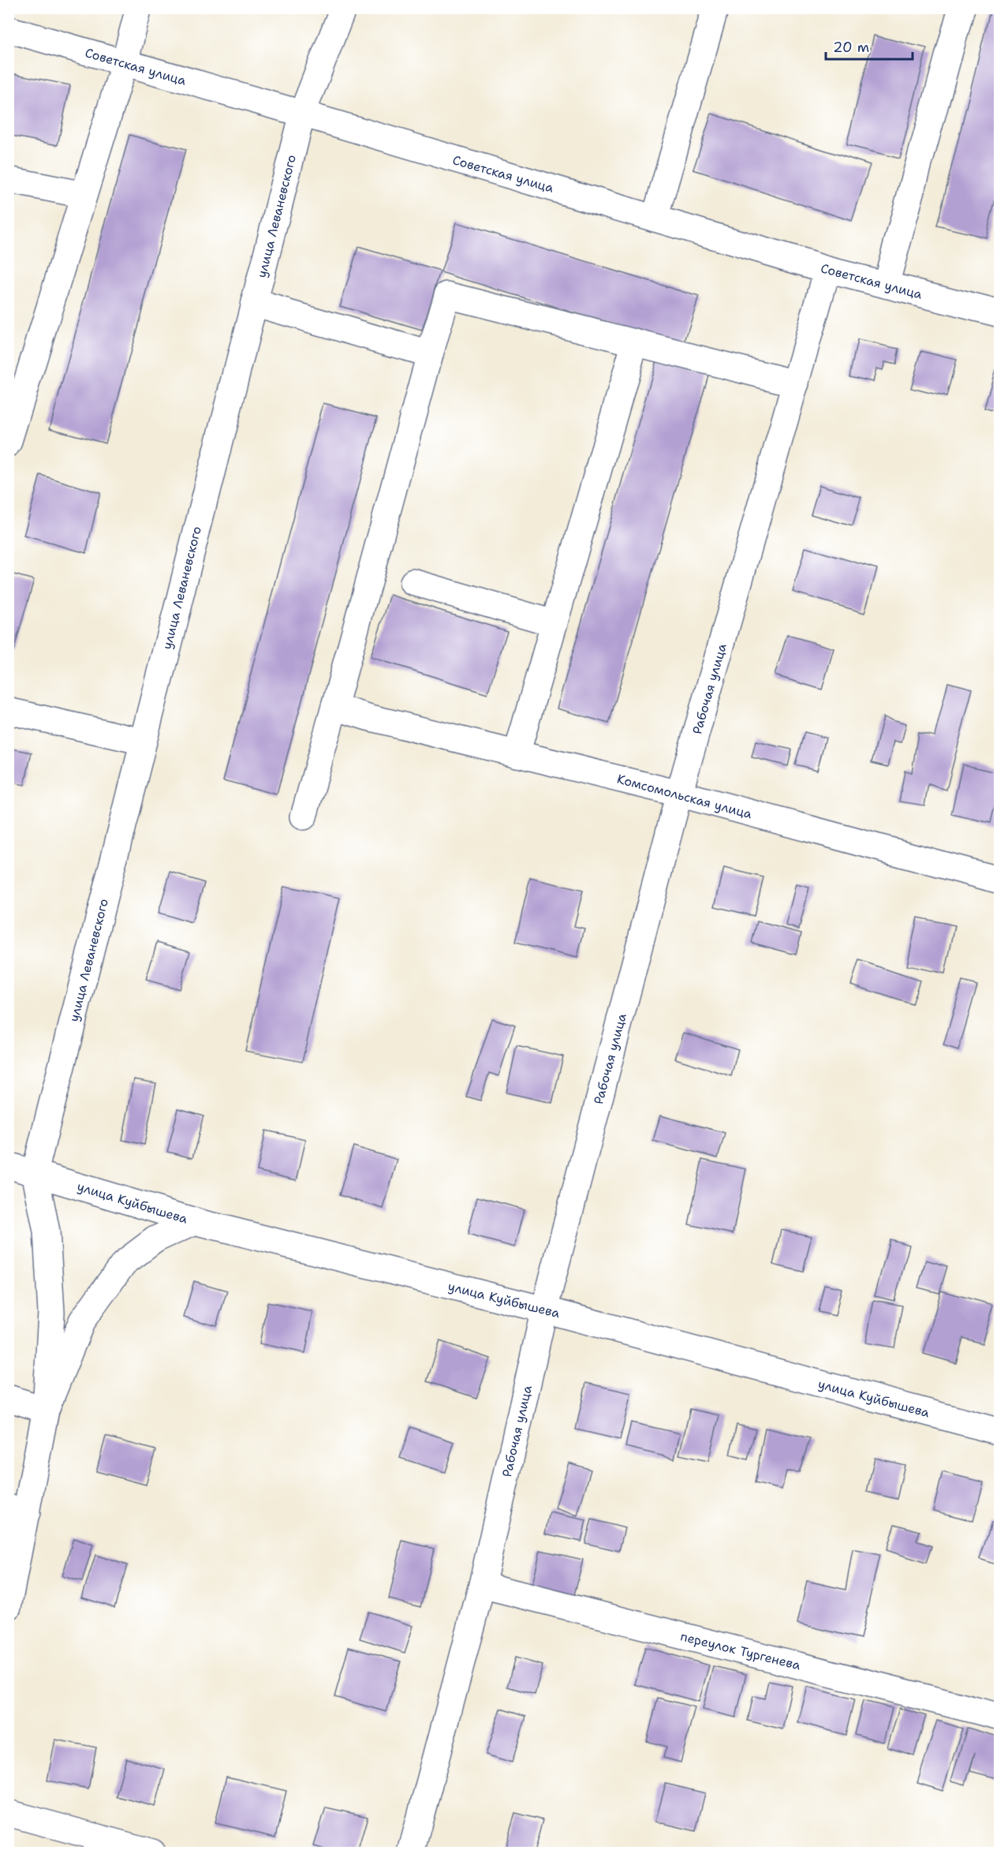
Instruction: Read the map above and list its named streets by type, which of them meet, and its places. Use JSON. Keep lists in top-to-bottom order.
{
  "streets": {
    "street": [
      "Советская улица",
      "улица Леваневского",
      "Рабочая улица",
      "Комсомольская улица",
      "улица Куйбышева",
      "переулок Тургенева"
    ]
  },
  "crossings": [
    ["Советская улица", "улица Леваневского"],
    ["Советская улица", "Рабочая улица"],
    ["улица Леваневского", "улица Куйбышева"],
    ["Рабочая улица", "Комсомольская улица"],
    ["Рабочая улица", "улица Куйбышева"],
    ["Рабочая улица", "переулок Тургенева"]
  ],
  "scale_bar": "20 m"
}
